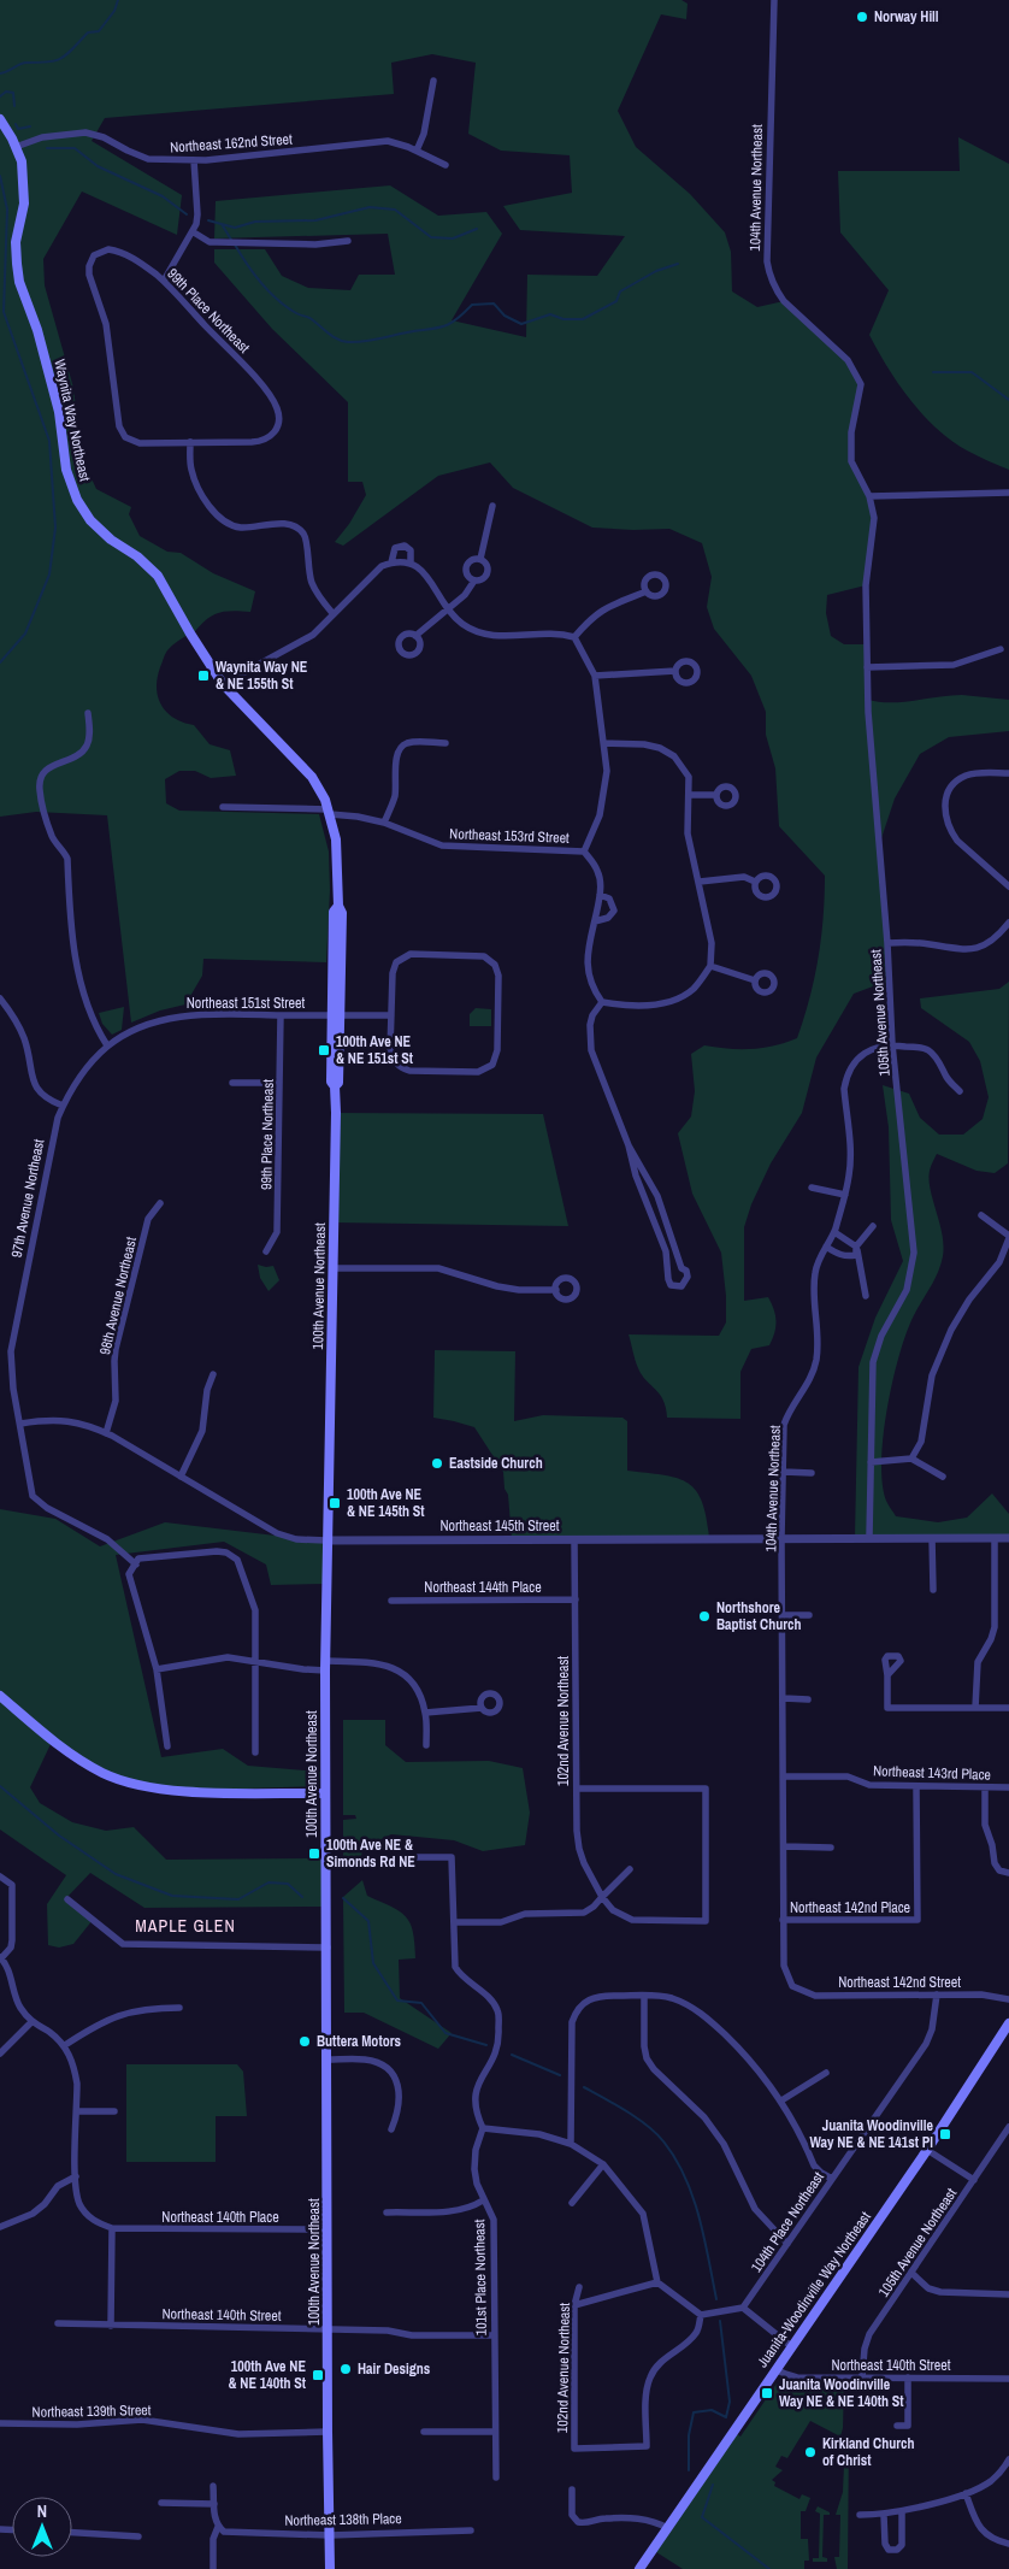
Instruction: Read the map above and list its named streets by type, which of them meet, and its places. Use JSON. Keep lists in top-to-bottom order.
{
  "streets": {
    "main road": ["Waynita Way Northeast", "100th Avenue Northeast", "Juanita-Woodinville Way Northeast"],
    "street": [
      "Northeast 162nd Street",
      "104th Avenue Northeast",
      "99th Place Northeast",
      "Northeast 153rd Street",
      "Northeast 151st Street",
      "105th Avenue Northeast",
      "97th Avenue Northeast",
      "98th Avenue Northeast",
      "Northeast 145th Street",
      "Northeast 144th Place",
      "102nd Avenue Northeast",
      "Northeast 143rd Place",
      "Northeast 142nd Place",
      "Northeast 142nd Street",
      "Northeast 140th Place",
      "104th Place Northeast",
      "101st Place Northeast",
      "Northeast 140th Street",
      "Northeast 139th Street",
      "Northeast 138th Place"
    ]
  },
  "crossings": [
    ["Northeast 162nd Street", "Waynita Way Northeast"],
    ["104th Avenue Northeast", "105th Avenue Northeast"],
    ["104th Avenue Northeast", "Northeast 145th Street"],
    ["104th Avenue Northeast", "Northeast 143rd Place"],
    ["104th Avenue Northeast", "Northeast 142nd Place"],
    ["104th Avenue Northeast", "Northeast 142nd Street"],
    ["99th Place Northeast", "Northeast 151st Street"],
    ["Waynita Way Northeast", "100th Avenue Northeast"],
    ["Northeast 153rd Street", "100th Avenue Northeast"],
    ["Northeast 151st Street", "97th Avenue Northeast"],
    ["Northeast 151st Street", "100th Avenue Northeast"],
    ["105th Avenue Northeast", "Northeast 145th Street"],
    ["105th Avenue Northeast", "Northeast 140th Street"],
    ["97th Avenue Northeast", "Northeast 145th Street"],
    ["100th Avenue Northeast", "Northeast 145th Street"],
    ["100th Avenue Northeast", "Northeast 140th Place"],
    ["100th Avenue Northeast", "Northeast 140th Street"],
    ["100th Avenue Northeast", "Northeast 139th Street"],
    ["100th Avenue Northeast", "Northeast 138th Place"],
    ["98th Avenue Northeast", "Northeast 145th Street"],
    ["Northeast 145th Street", "102nd Avenue Northeast"],
    ["Northeast 144th Place", "102nd Avenue Northeast"],
    ["Northeast 143rd Place", "Northeast 142nd Place"],
    ["Northeast 142nd Street", "104th Place Northeast"],
    ["101st Place Northeast", "Northeast 140th Street"],
    ["Juanita-Woodinville Way Northeast", "Northeast 140th Street"]
  ],
  "districts": ["MAPLE GLEN"],
  "places": {
    "other": [
      "Norway Hill",
      "Eastside Church",
      "Northshore Baptist Church",
      "Buttera Motors",
      "Hair Designs",
      "Kirkland Church of Christ"
    ],
    "transit": [
      "Waynita Way NE & NE 155th St",
      "100th Ave NE & NE 151st St",
      "100th Ave NE & NE 145th St",
      "100th Ave NE & Simonds Rd NE",
      "Juanita Woodinville Way NE & NE 141st Pl",
      "100th Ave NE & NE 140th St",
      "Juanita Woodinville Way NE & NE 140th St"
    ]
  },
  "north": "top"
}
